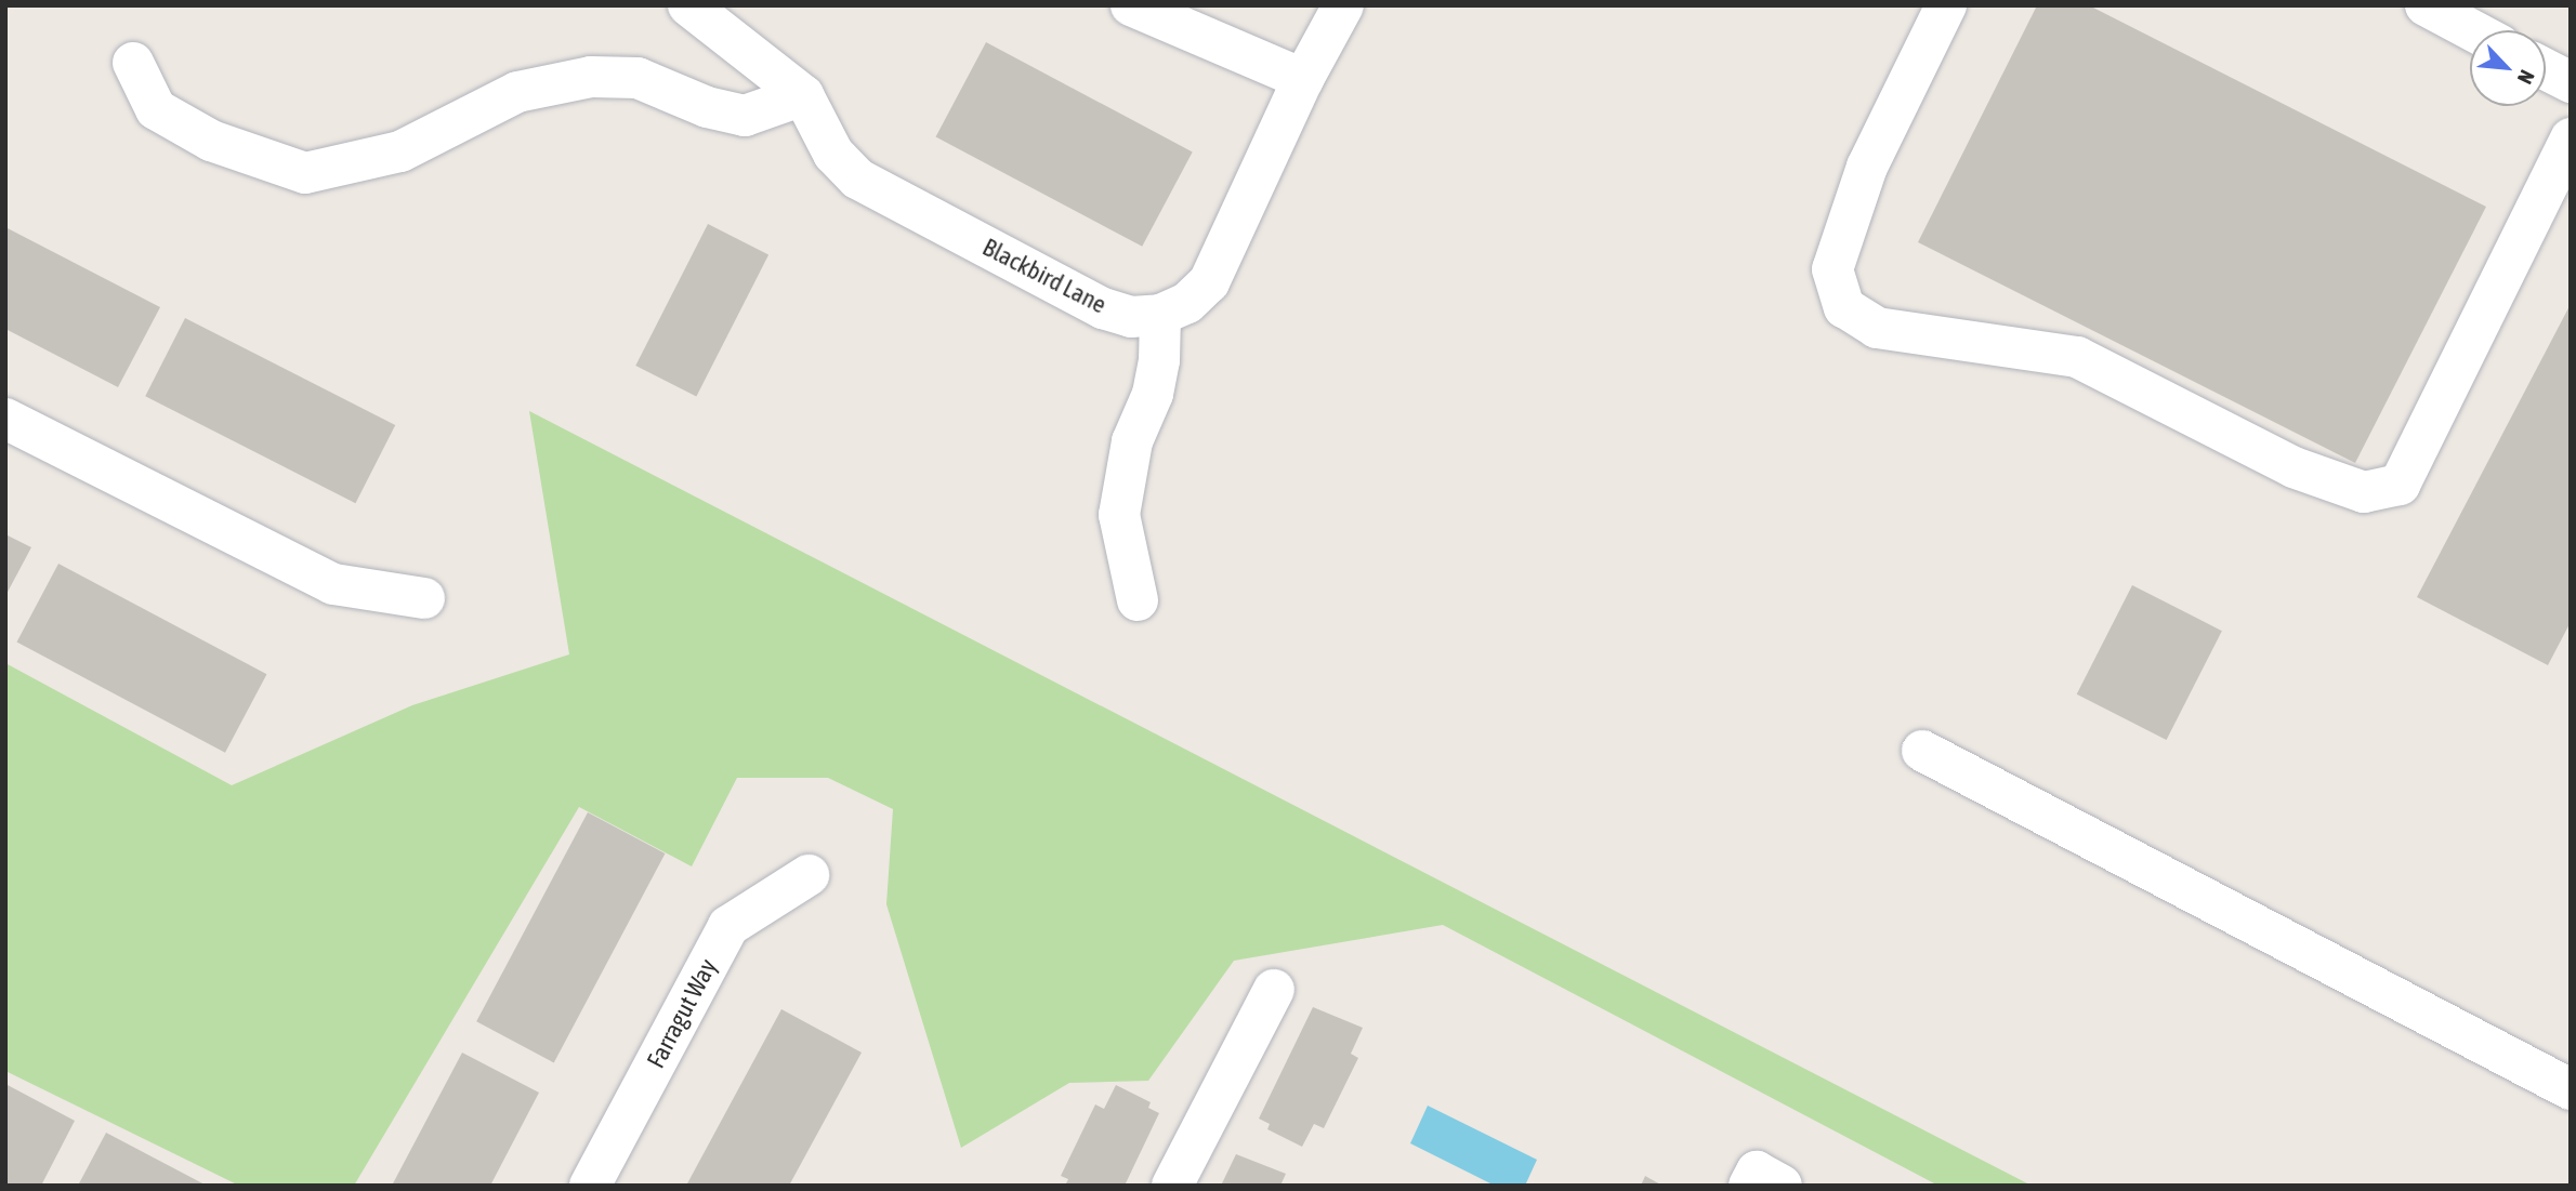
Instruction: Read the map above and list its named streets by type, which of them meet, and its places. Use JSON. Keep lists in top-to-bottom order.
{
  "streets": {
    "street": ["Blackbird Lane", "Farragut Way"]
  },
  "north": "bottom right"
}
